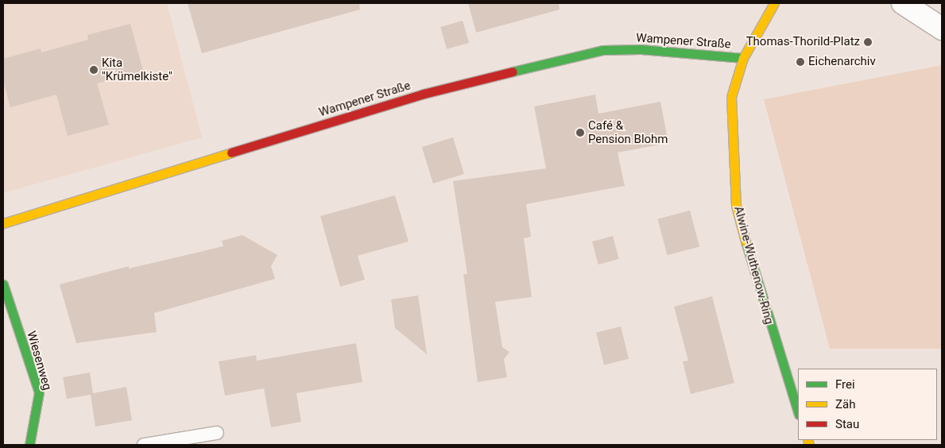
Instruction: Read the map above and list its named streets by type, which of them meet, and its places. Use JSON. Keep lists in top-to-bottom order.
{
  "streets": {
    "street": ["Wampener Straße", "Alwine-Wuthenow-Ring", "Wiesenweg"]
  },
  "crossings": [
    ["Wampener Straße", "Alwine-Wuthenow-Ring"]
  ],
  "places": [
    "Thomas-Thorild-Platz",
    "Eichenarchiv",
    "Kita \"Krümelkiste\"",
    "Café & Pension Blohm"
  ],
  "legend": ["Frei", "Zäh", "Stau"]
}
